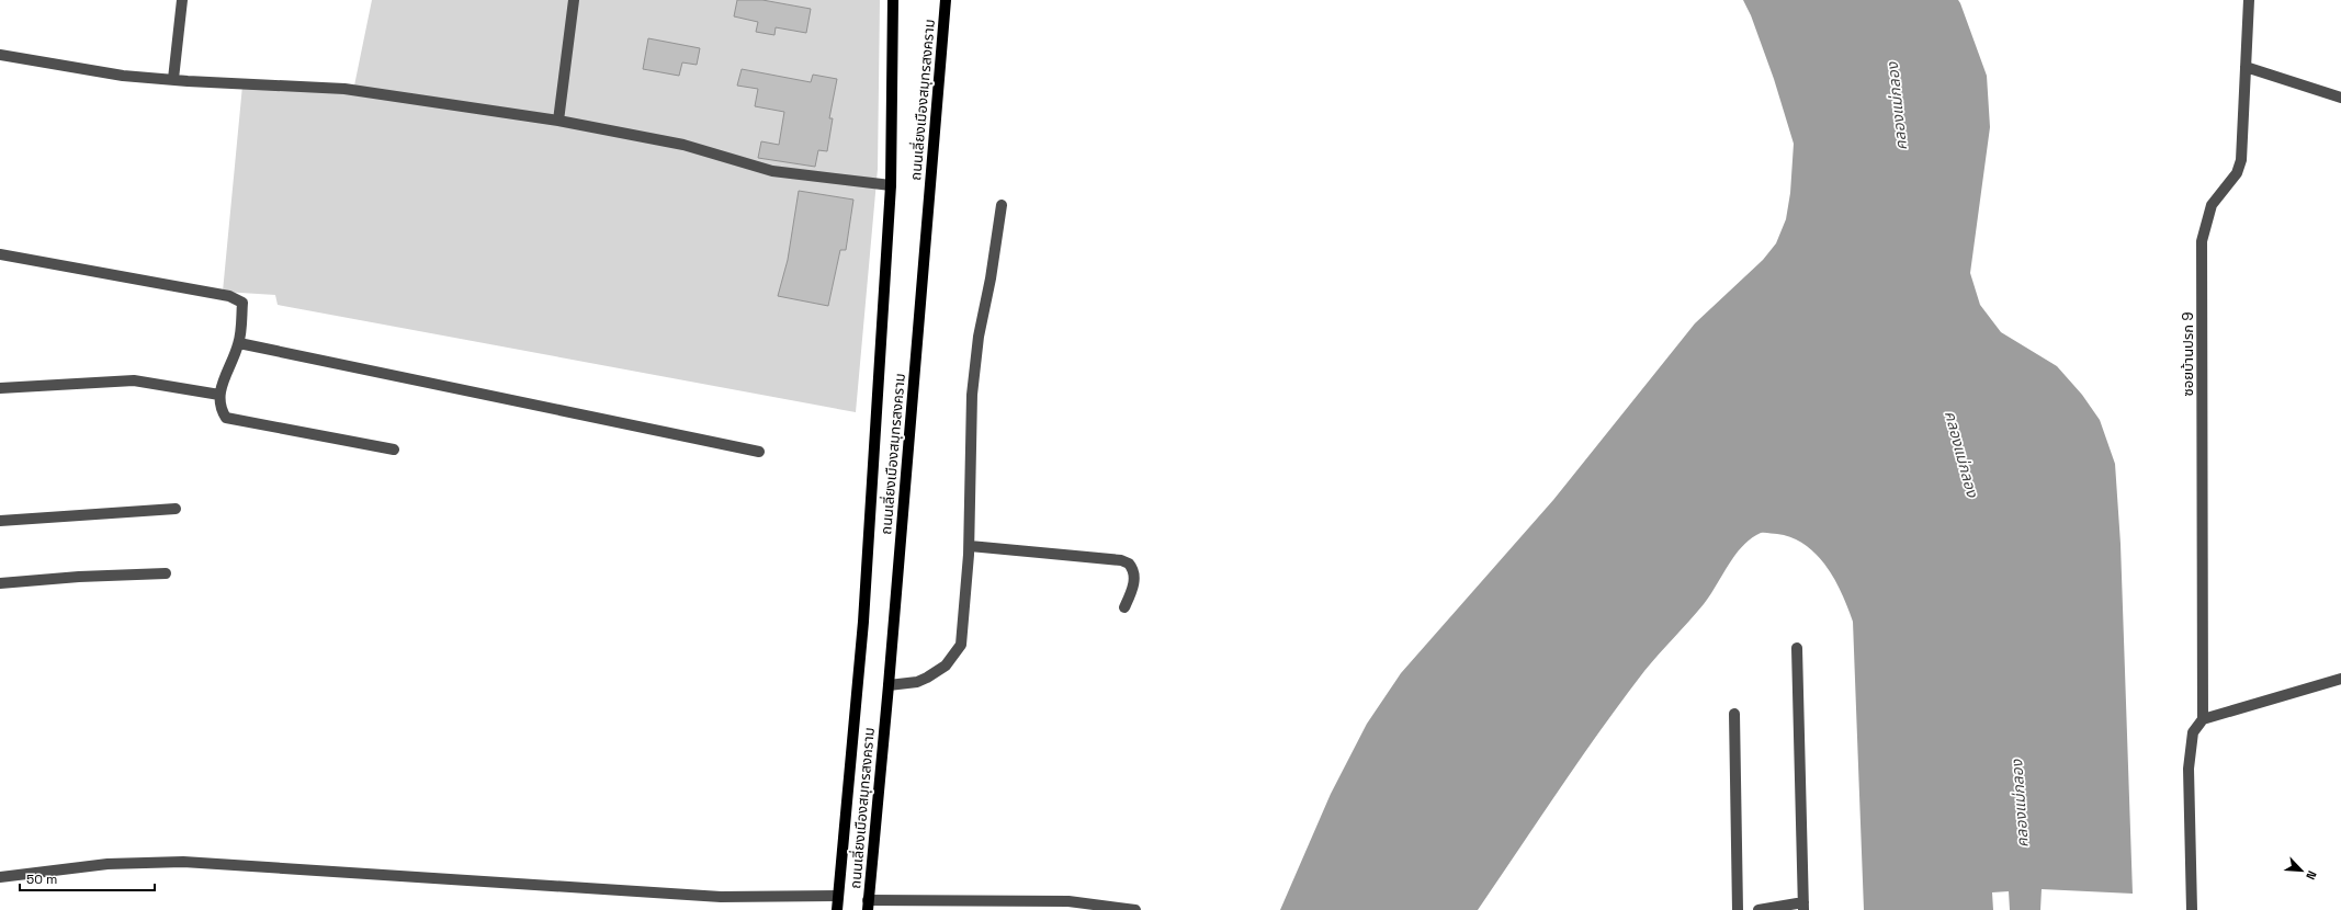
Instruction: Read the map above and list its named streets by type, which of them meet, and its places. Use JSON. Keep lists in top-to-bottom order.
{
  "streets": {
    "main road": ["ถนนเลี่ยงเมืองสมุทรสงคราม"],
    "street": ["ซอยบ้านปรก 9"]
  },
  "water": ["คลองแม่กลอง"],
  "scale_bar": "50 m",
  "north": "bottom right"
}
